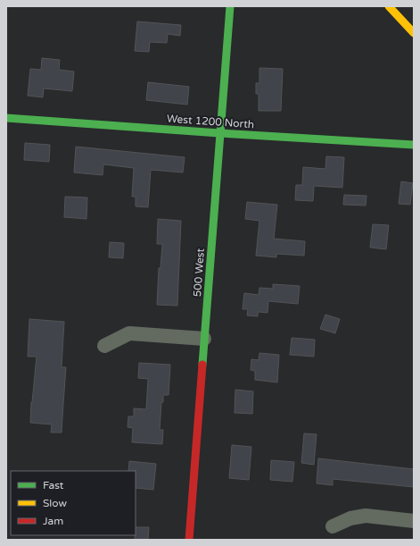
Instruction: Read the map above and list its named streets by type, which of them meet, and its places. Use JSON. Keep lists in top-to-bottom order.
{
  "streets": {
    "main road": ["West 1200 North", "500 West"]
  },
  "crossings": [
    ["West 1200 North", "500 West"]
  ],
  "legend": ["Fast", "Slow", "Jam"]
}
